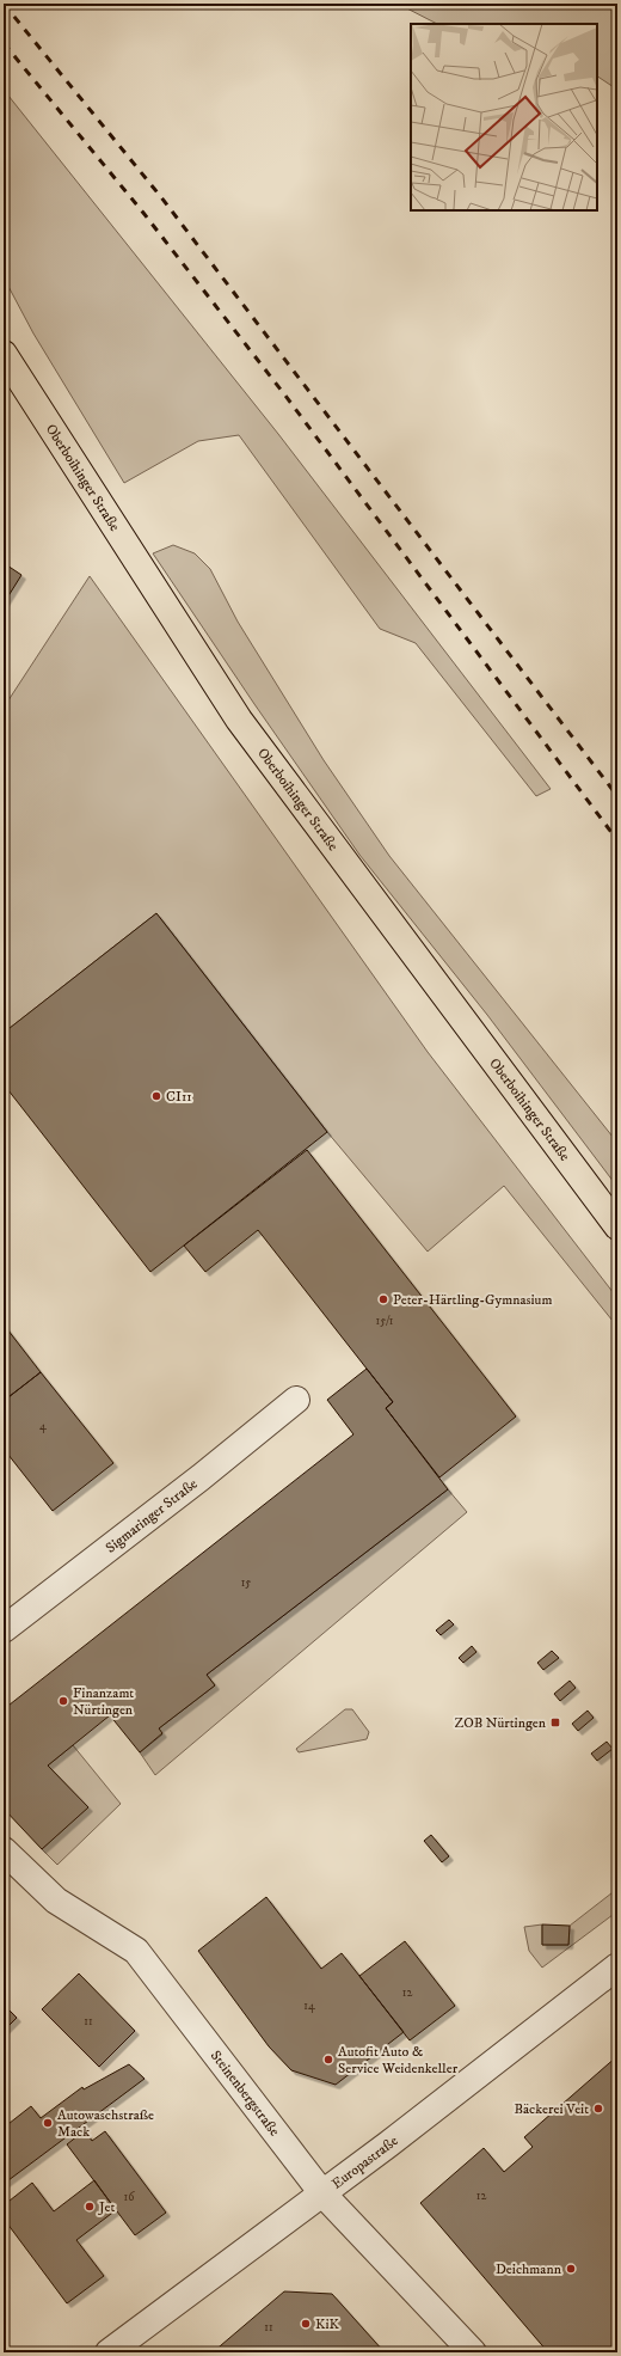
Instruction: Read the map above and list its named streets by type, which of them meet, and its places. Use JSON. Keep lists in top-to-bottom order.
{
  "streets": {
    "main road": ["Oberboihinger Straße"],
    "street": ["Sigmaringer Straße", "Steinenbergstraße", "Europastraße"]
  },
  "crossings": [
    ["Steinenbergstraße", "Europastraße"]
  ],
  "places": {
    "other": [
      "CI11",
      "Peter-Härtling-Gymnasium",
      "Finanzamt Nürtingen",
      "Autofit Auto & Service Weidenkeller",
      "Bäckerei Veit",
      "Autowaschstraße Mack",
      "Jet",
      "Deichmann",
      "KiK"
    ],
    "transit": ["ZOB Nürtingen"]
  },
  "house_numbers": [
    "15/1",
    "4",
    "15",
    "12",
    "14",
    "11",
    "12",
    "16",
    "11"
  ]
}
